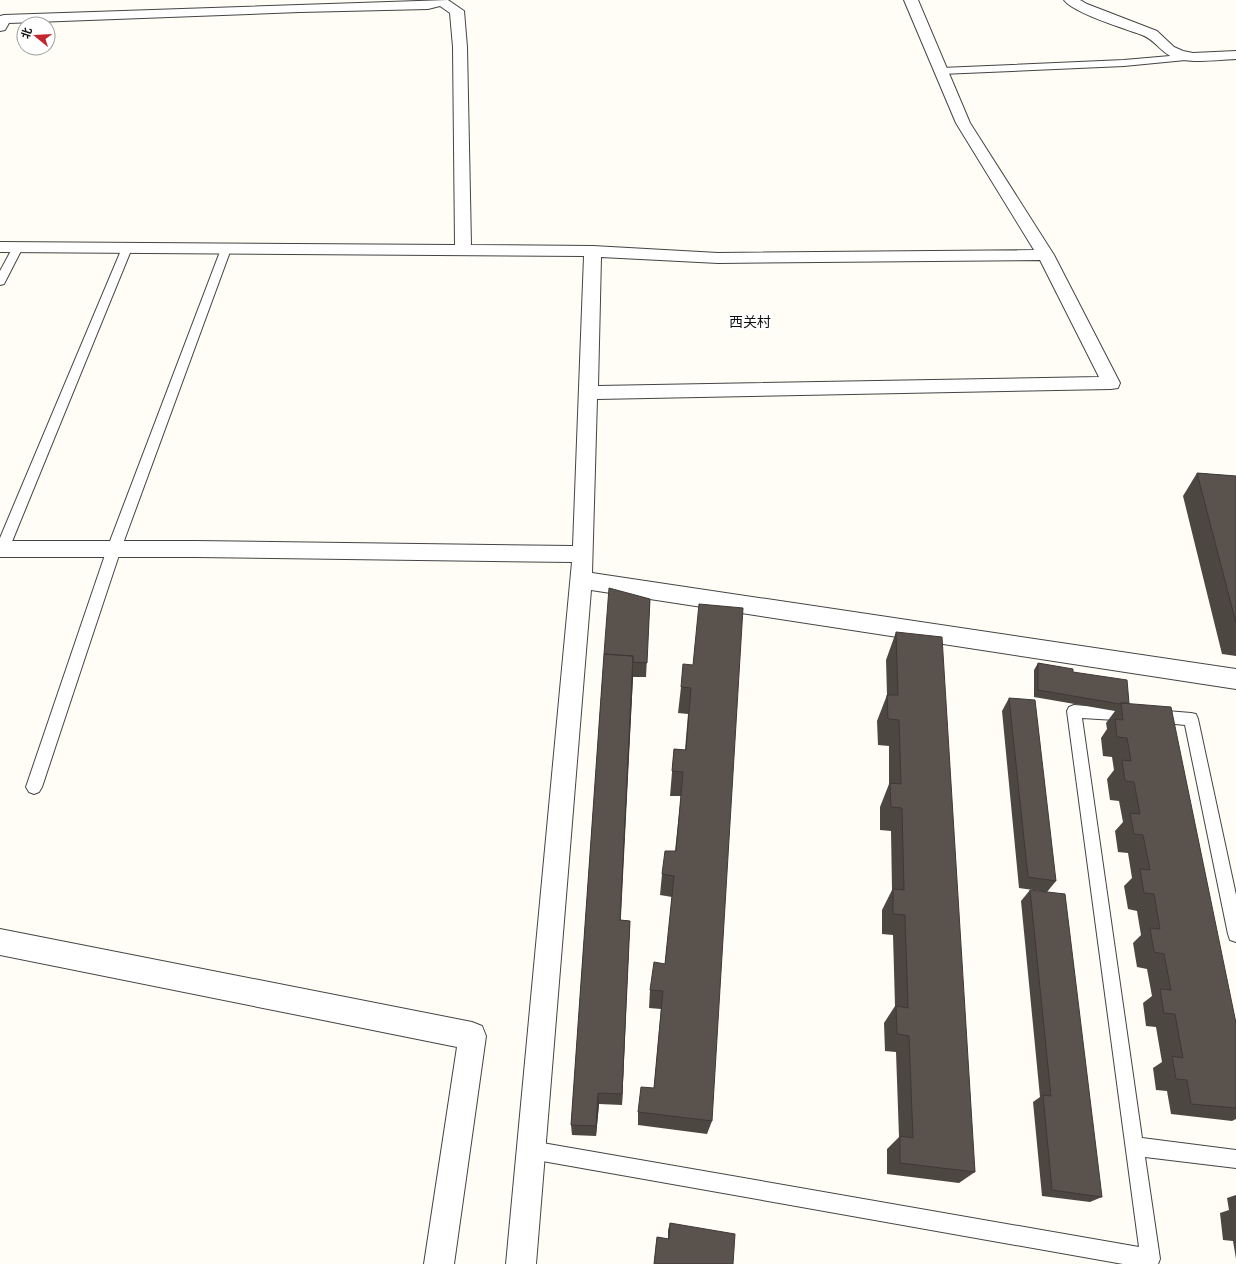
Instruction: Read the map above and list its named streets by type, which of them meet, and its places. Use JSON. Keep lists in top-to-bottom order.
{
  "districts": ["西关村"],
  "north": "left"
}
